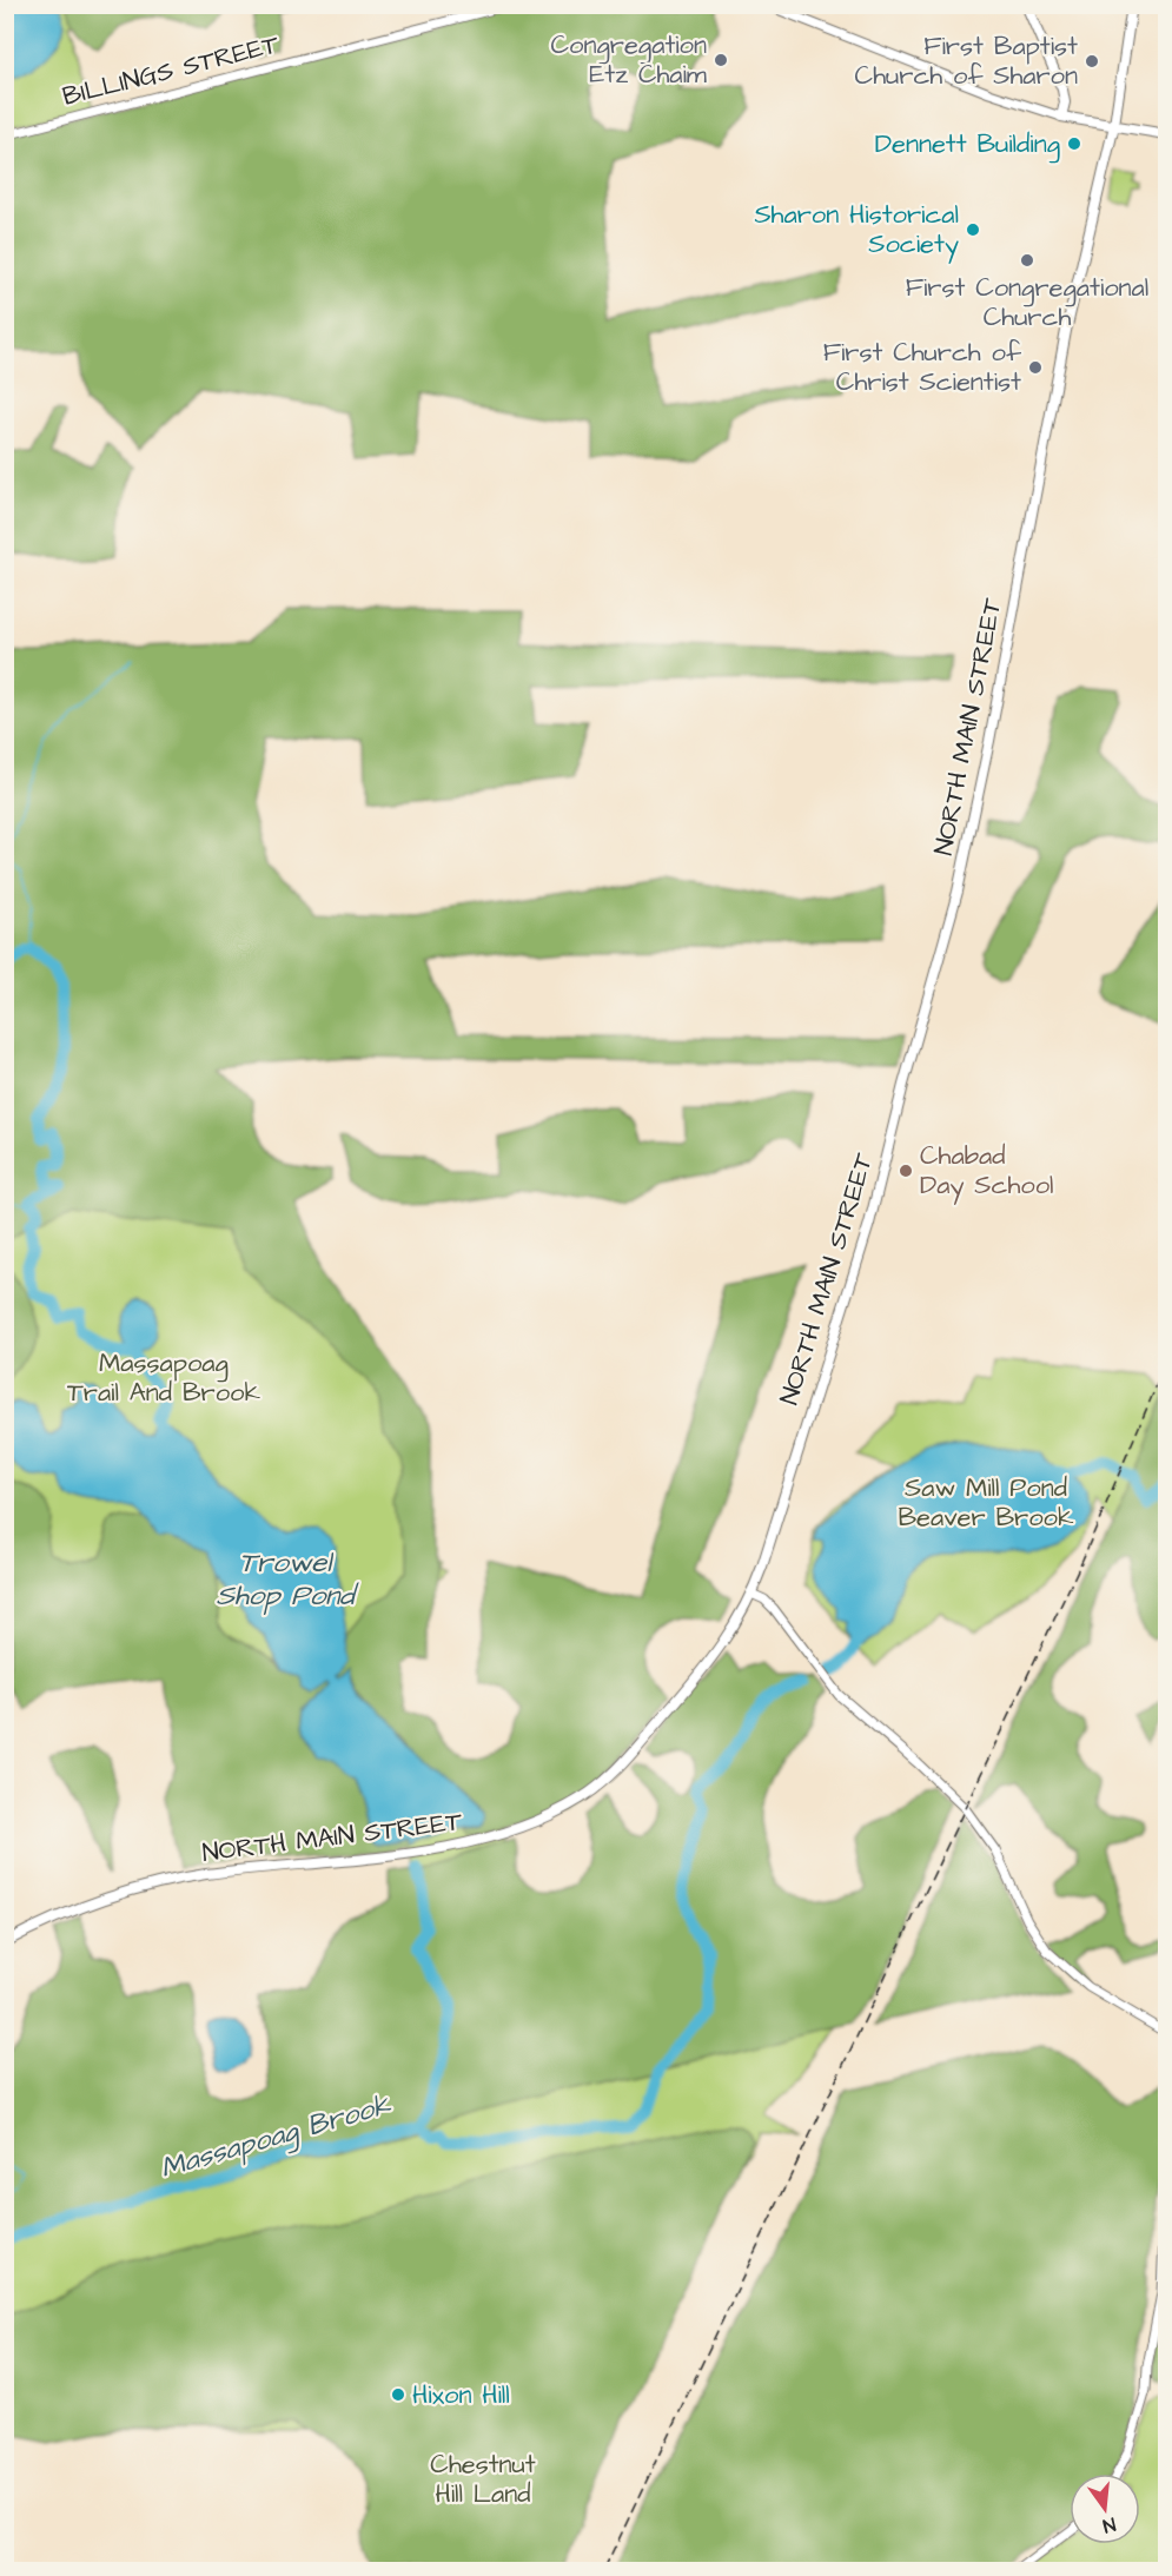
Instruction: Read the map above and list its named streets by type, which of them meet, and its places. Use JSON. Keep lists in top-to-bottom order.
{
  "streets": {
    "main road": ["NORTH MAIN STREET"],
    "street": ["BILLINGS STREET"]
  },
  "water": ["Trowel Shop Pond", "Massapoag Brook"],
  "parks": ["Massapoag Trail And Brook", "Saw Mill Pond Beaver Brook", "Chestnut Hill Land"],
  "places": [
    "Congregation Etz Chaim",
    "First Baptist Church of Sharon",
    "Dennett Building",
    "Sharon Historical Society",
    "First Congregational Church",
    "First Church of Christ Scientist",
    "Chabad Day School",
    "Hixon Hill"
  ],
  "north": "bottom"
}
